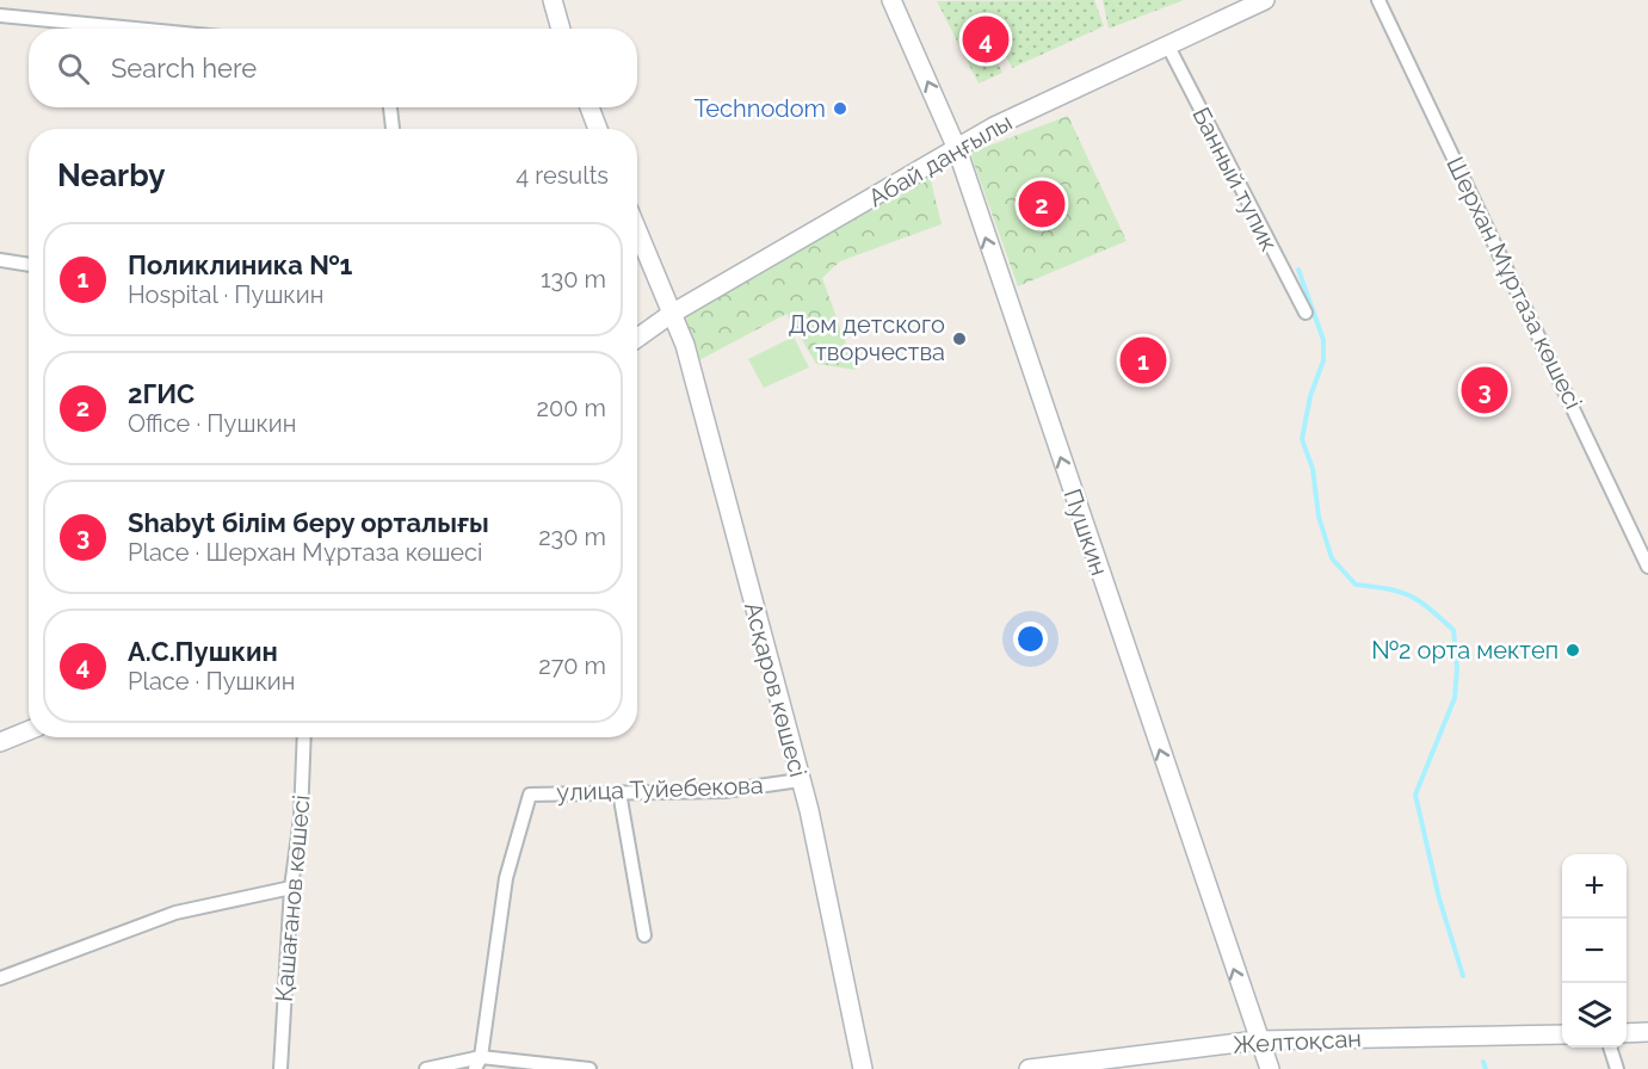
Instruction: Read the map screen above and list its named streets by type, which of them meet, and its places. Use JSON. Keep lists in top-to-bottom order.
{
  "streets": {
    "street": [
      "Абай даңғылы",
      "Банный тупик",
      "Шерхан Мұртаза көшесі",
      "Пушкин",
      "Асқаров көшесі",
      "улица Туйебекова",
      "Қашағанов көшесі",
      "Желтоқсан"
    ]
  },
  "crossings": [
    ["Абай даңғылы", "Банный тупик"],
    ["Абай даңғылы", "Пушкин"],
    ["Абай даңғылы", "Асқаров көшесі"],
    ["Пушкин", "Желтоқсан"],
    ["Асқаров көшесі", "улица Туйебекова"]
  ],
  "one_way": ["Пушкин"],
  "places": ["Technodom", "Дом детского творчества", "№2 орта мектеп"],
  "page": {
    "pins": [
      "4",
      "2",
      "1",
      "3"
    ],
    "search": "Search here",
    "heading": ["Nearby", "4 results"],
    "list": [
      {
        "mark": "1",
        "name": "Поликлиника №1",
        "note": "Hospital · Пушкин",
        "value": "130 m"
      },
      {
        "mark": "2",
        "name": "2ГИС",
        "note": "Office · Пушкин",
        "value": "200 m"
      },
      {
        "mark": "3",
        "name": "Shabyt білім беру орталығы",
        "note": "Place · Шерхан Мұртаза көшесі",
        "value": "230 m"
      },
      {
        "mark": "4",
        "name": "А.С.Пушкин",
        "note": "Place · Пушкин",
        "value": "270 m"
      }
    ],
    "map_buttons": ["+", "−"]
  }
}
